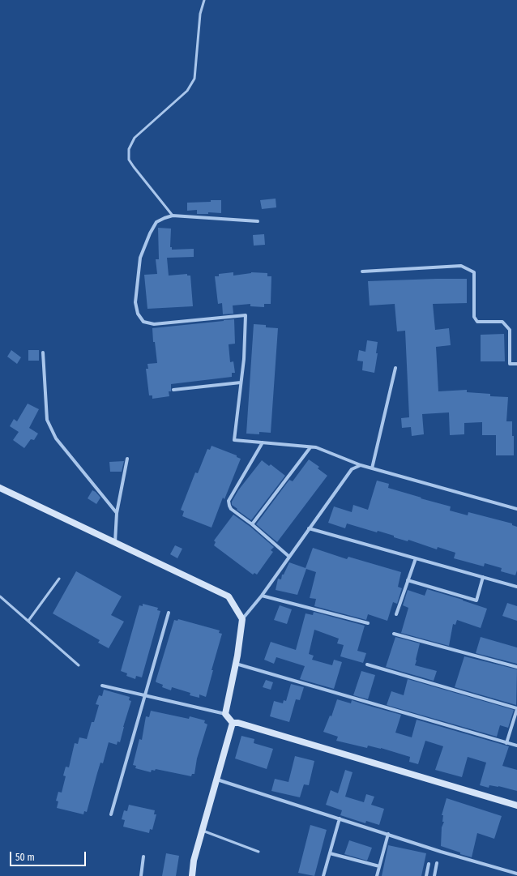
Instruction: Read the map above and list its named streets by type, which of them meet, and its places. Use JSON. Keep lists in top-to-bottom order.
{
  "scale_bar": "50 m"
}
